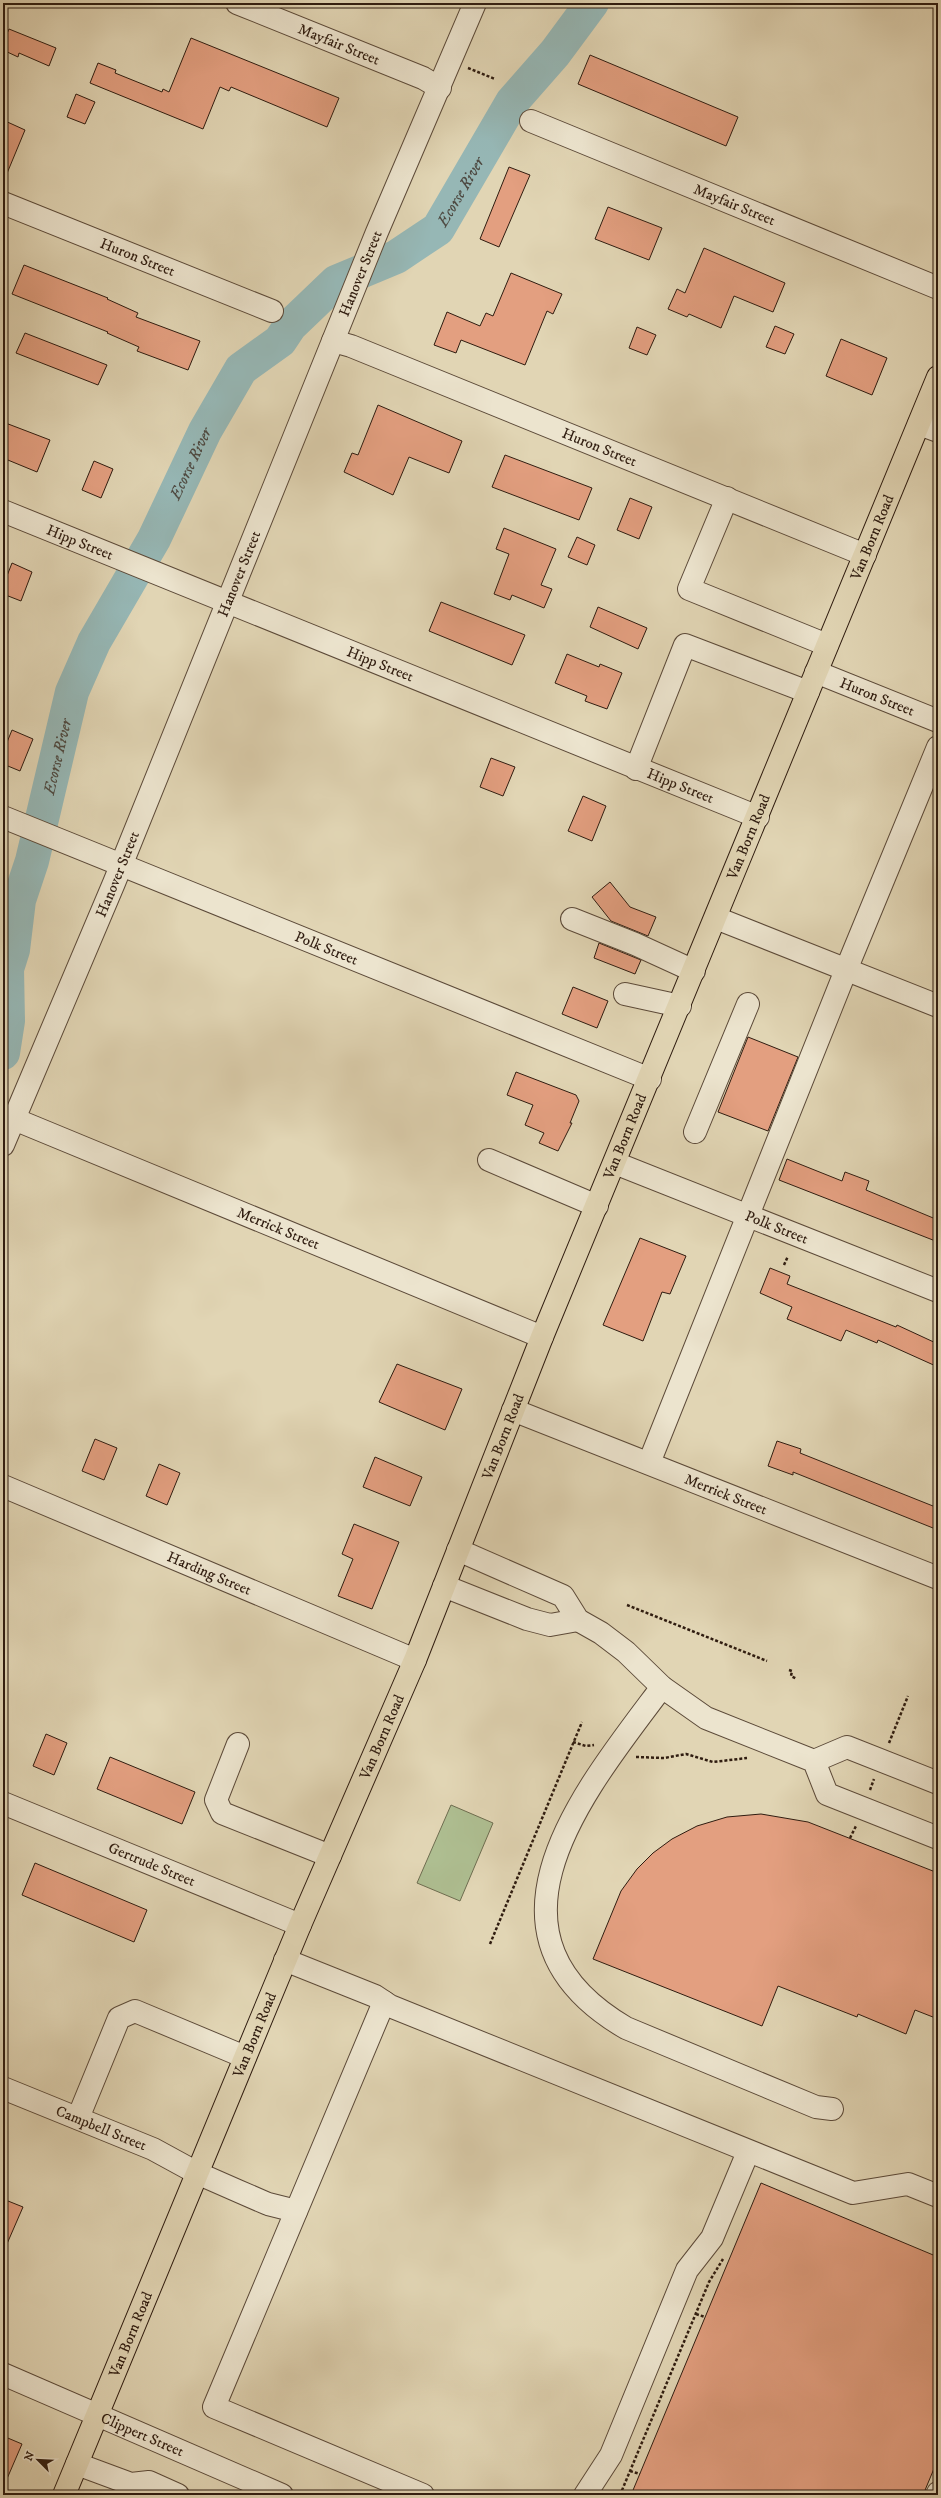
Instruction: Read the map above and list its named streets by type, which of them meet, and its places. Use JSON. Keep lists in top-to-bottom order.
{
  "streets": {
    "main road": ["Van Born Road"],
    "street": [
      "Mayfair Street",
      "Huron Street",
      "Hanover Street",
      "Hipp Street",
      "Polk Street",
      "Merrick Street",
      "Harding Street",
      "Gertrude Street",
      "Campbell Street",
      "Clippert Street"
    ]
  },
  "crossings": [
    ["Mayfair Street", "Hanover Street"],
    ["Huron Street", "Hanover Street"],
    ["Huron Street", "Van Born Road"],
    ["Huron Street", "Hipp Street"],
    ["Hanover Street", "Hipp Street"],
    ["Hanover Street", "Polk Street"],
    ["Hanover Street", "Merrick Street"],
    ["Van Born Road", "Hipp Street"],
    ["Van Born Road", "Polk Street"],
    ["Van Born Road", "Merrick Street"],
    ["Van Born Road", "Harding Street"],
    ["Van Born Road", "Gertrude Street"],
    ["Van Born Road", "Campbell Street"],
    ["Van Born Road", "Clippert Street"]
  ],
  "water": ["Ecorse River"],
  "north": "top left"
}
